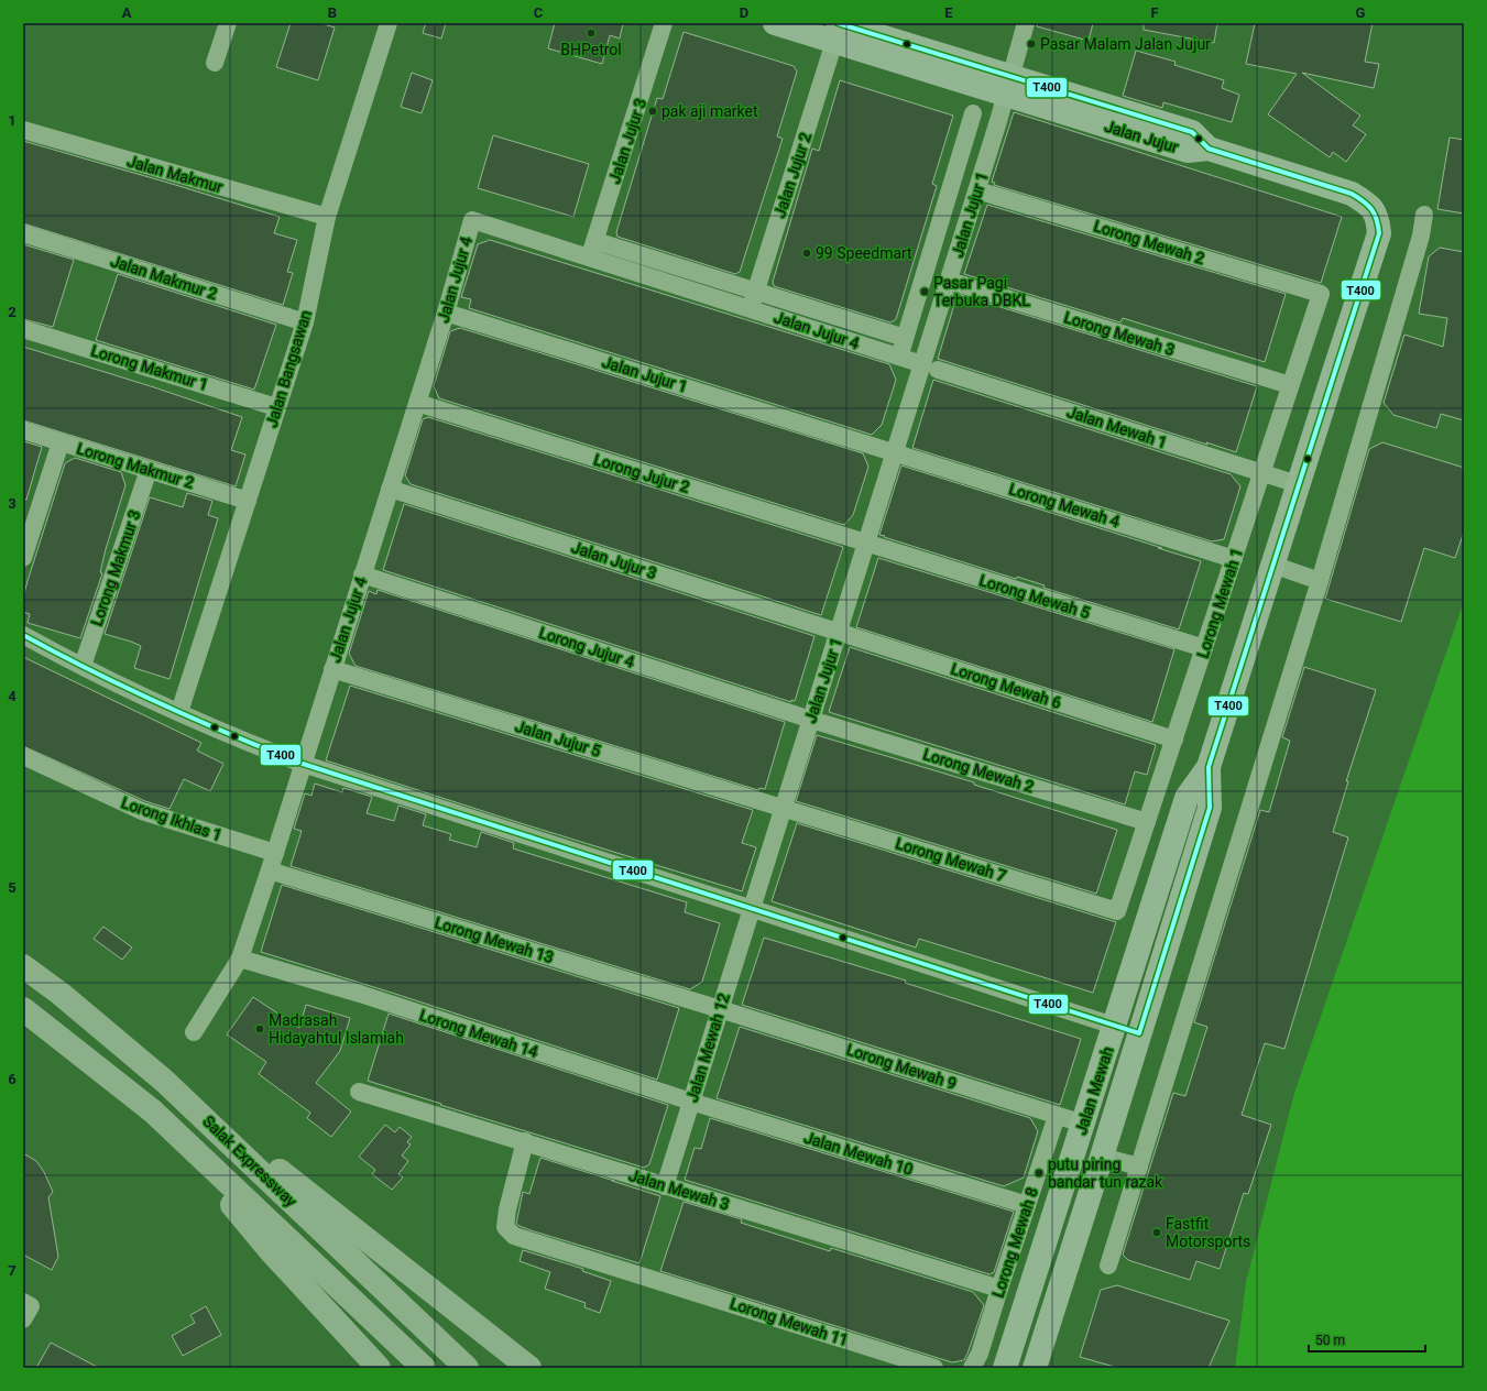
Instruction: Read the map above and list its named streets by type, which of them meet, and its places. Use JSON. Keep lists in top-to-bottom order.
{
  "streets": {
    "highway": ["Salak Expressway"],
    "street": [
      "Jalan Jujur",
      "Jalan Jujur 3",
      "Jalan Makmur",
      "Jalan Jujur 2",
      "Jalan Jujur 1",
      "Lorong Mewah 2",
      "Jalan Makmur 2",
      "Jalan Jujur 4",
      "Lorong Mewah 3",
      "Lorong Makmur 1",
      "Jalan Bangsawan",
      "Jalan Mewah 1",
      "Lorong Makmur 2",
      "Lorong Jujur 2",
      "Lorong Mewah 4",
      "Lorong Makmur 3",
      "Lorong Mewah 5",
      "Lorong Mewah 1",
      "Lorong Jujur 4",
      "Lorong Mewah 6",
      "Jalan Jujur 5",
      "Lorong Ikhlas 1",
      "Lorong Mewah 7",
      "Lorong Mewah 13",
      "Lorong Mewah 14",
      "Jalan Mewah 12",
      "Lorong Mewah 9",
      "Jalan Mewah",
      "Jalan Mewah 10",
      "Jalan Mewah 3",
      "Lorong Mewah 8",
      "Lorong Mewah 11"
    ]
  },
  "crossings": [
    ["Jalan Jujur", "Jalan Jujur 2"],
    ["Jalan Jujur", "Jalan Jujur 1"],
    ["Jalan Jujur", "Jalan Mewah"],
    ["Jalan Jujur 3", "Jalan Jujur 1"],
    ["Jalan Jujur 3", "Jalan Jujur 4"],
    ["Jalan Jujur 3", "Lorong Mewah 6"],
    ["Jalan Makmur", "Jalan Bangsawan"],
    ["Jalan Jujur 2", "Jalan Jujur 4"],
    ["Jalan Jujur 1", "Lorong Mewah 2"],
    ["Jalan Jujur 1", "Jalan Jujur 4"],
    ["Jalan Jujur 1", "Lorong Mewah 3"],
    ["Jalan Jujur 1", "Jalan Mewah 1"],
    ["Jalan Jujur 1", "Lorong Jujur 2"],
    ["Jalan Jujur 1", "Lorong Mewah 4"],
    ["Jalan Jujur 1", "Lorong Mewah 5"],
    ["Jalan Jujur 1", "Lorong Jujur 4"],
    ["Jalan Jujur 1", "Lorong Mewah 6"],
    ["Jalan Jujur 1", "Jalan Jujur 5"],
    ["Jalan Jujur 1", "Lorong Mewah 7"],
    ["Jalan Jujur 1", "Jalan Mewah 12"],
    ["Lorong Mewah 2", "Lorong Mewah 1"],
    ["Lorong Mewah 2", "Lorong Jujur 4"],
    ["Jalan Makmur 2", "Jalan Bangsawan"],
    ["Jalan Jujur 4", "Jalan Mewah 1"],
    ["Jalan Jujur 4", "Lorong Jujur 2"],
    ["Jalan Jujur 4", "Lorong Jujur 4"],
    ["Jalan Jujur 4", "Jalan Jujur 5"],
    ["Lorong Mewah 3", "Lorong Mewah 1"],
    ["Lorong Makmur 1", "Jalan Bangsawan"],
    ["Jalan Bangsawan", "Lorong Makmur 2"],
    ["Jalan Mewah 1", "Lorong Mewah 1"],
    ["Jalan Mewah 1", "Jalan Mewah"],
    ["Lorong Makmur 2", "Lorong Makmur 3"],
    ["Lorong Jujur 2", "Lorong Mewah 5"],
    ["Lorong Mewah 4", "Lorong Mewah 1"],
    ["Lorong Mewah 5", "Lorong Mewah 1"],
    ["Lorong Mewah 1", "Lorong Mewah 6"],
    ["Lorong Mewah 1", "Lorong Mewah 7"],
    ["Jalan Jujur 5", "Lorong Mewah 7"],
    ["Lorong Mewah 13", "Jalan Mewah 12"],
    ["Lorong Mewah 13", "Lorong Mewah 9"],
    ["Lorong Mewah 14", "Jalan Mewah 12"],
    ["Lorong Mewah 14", "Jalan Mewah 10"],
    ["Jalan Mewah 12", "Lorong Mewah 9"],
    ["Jalan Mewah 12", "Jalan Mewah 10"],
    ["Jalan Mewah 12", "Jalan Mewah 3"],
    ["Lorong Mewah 9", "Jalan Mewah"],
    ["Lorong Mewah 9", "Lorong Mewah 8"],
    ["Jalan Mewah 10", "Lorong Mewah 8"],
    ["Jalan Mewah 3", "Lorong Mewah 8"],
    ["Jalan Mewah 3", "Lorong Mewah 11"]
  ],
  "places": [
    "BHPetrol",
    "Pasar Malam Jalan Jujur",
    "pak aji market",
    "99 Speedmart",
    "Pasar Pagi Terbuka DBKL",
    "Madrasah Hidayahtul Islamiah",
    "putu piring bandar tun razak",
    "Fastfit Motorsports"
  ],
  "lines": ["transit line T400"],
  "scale_bar": "50 m",
  "grid": {
    "columns": [
      "A",
      "B",
      "C",
      "D",
      "E",
      "F",
      "G"
    ],
    "rows": [
      "1",
      "2",
      "3",
      "4",
      "5",
      "6",
      "7"
    ]
  }
}
